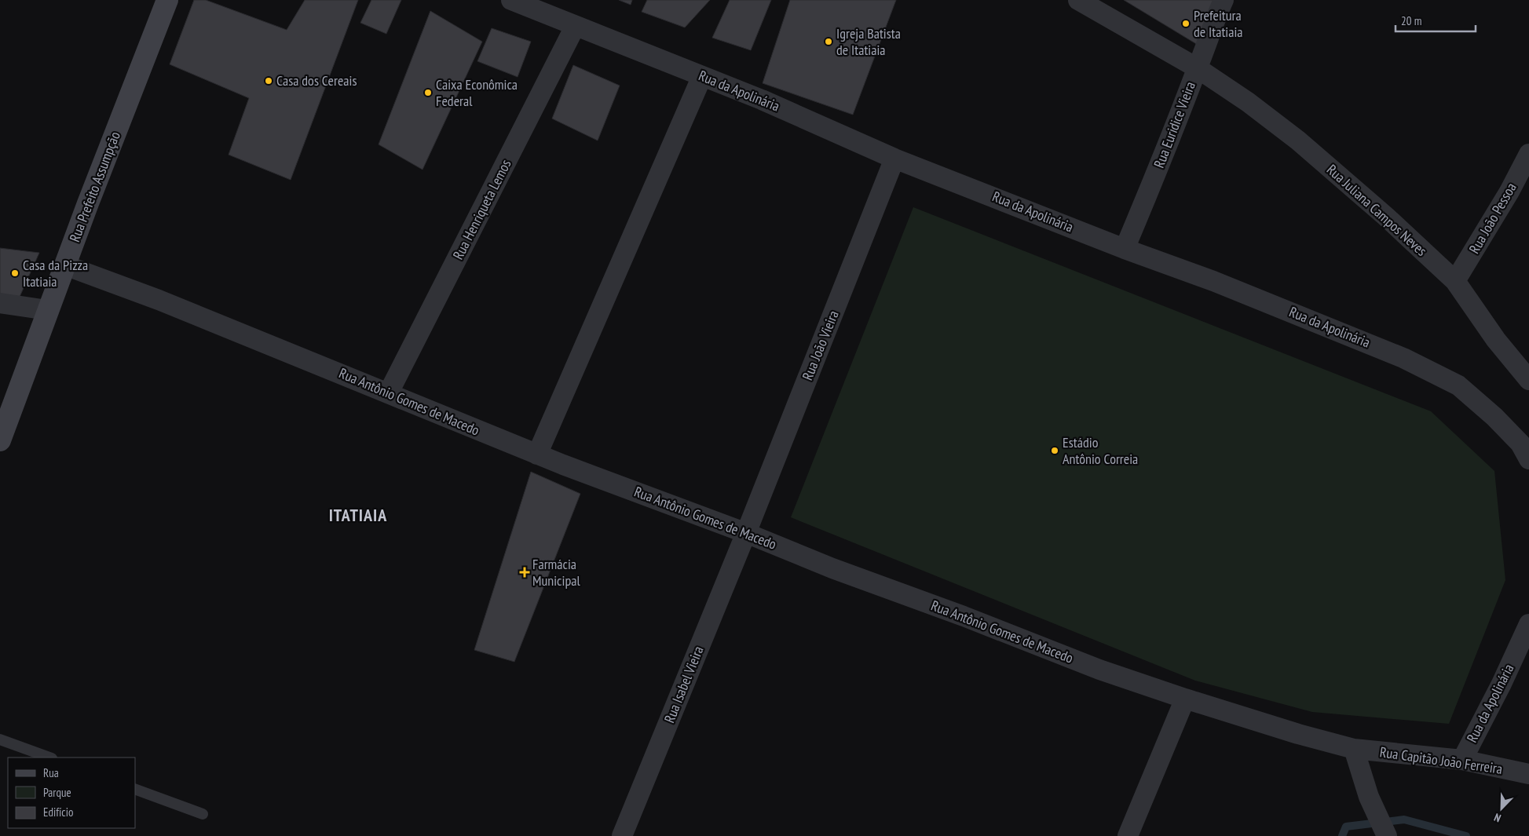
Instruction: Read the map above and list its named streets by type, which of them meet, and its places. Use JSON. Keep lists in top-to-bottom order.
{
  "streets": {
    "street": [
      "Rua da Apolinária",
      "Rua Euridice Vieira",
      "Rua Prefeito Assumpção",
      "Rua Henriqueta Lemos",
      "Rua Juliana Campos Neves",
      "Rua João Pessoa",
      "Rua João Vieira",
      "Rua Antônio Gomes de Macedo",
      "Rua Isabel Vieira",
      "Rua Capitão João Ferreira"
    ]
  },
  "crossings": [
    ["Rua da Apolinária", "Rua Euridice Vieira"],
    ["Rua da Apolinária", "Rua Henriqueta Lemos"],
    ["Rua da Apolinária", "Rua João Vieira"],
    ["Rua da Apolinária", "Rua Capitão João Ferreira"],
    ["Rua Euridice Vieira", "Rua Juliana Campos Neves"],
    ["Rua Prefeito Assumpção", "Rua Antônio Gomes de Macedo"],
    ["Rua Henriqueta Lemos", "Rua Antônio Gomes de Macedo"],
    ["Rua Juliana Campos Neves", "Rua João Pessoa"],
    ["Rua João Vieira", "Rua Antônio Gomes de Macedo"],
    ["Rua João Vieira", "Rua Isabel Vieira"],
    ["Rua Antônio Gomes de Macedo", "Rua Isabel Vieira"],
    ["Rua Antônio Gomes de Macedo", "Rua Capitão João Ferreira"]
  ],
  "districts": ["ITATIAIA"],
  "places": {
    "other": [
      "Prefeitura de Itatiaia",
      "Igreja Batista de Itatiaia",
      "Casa dos Cereais",
      "Caixa Econômica Federal",
      "Casa da Pizza Itatiaia",
      "Estádio Antônio Correia"
    ],
    "health": ["Farmácia Municipal"]
  },
  "legend": ["Rua", "Parque", "Edifício"],
  "scale_bar": "20 m",
  "north": "bottom left"
}
